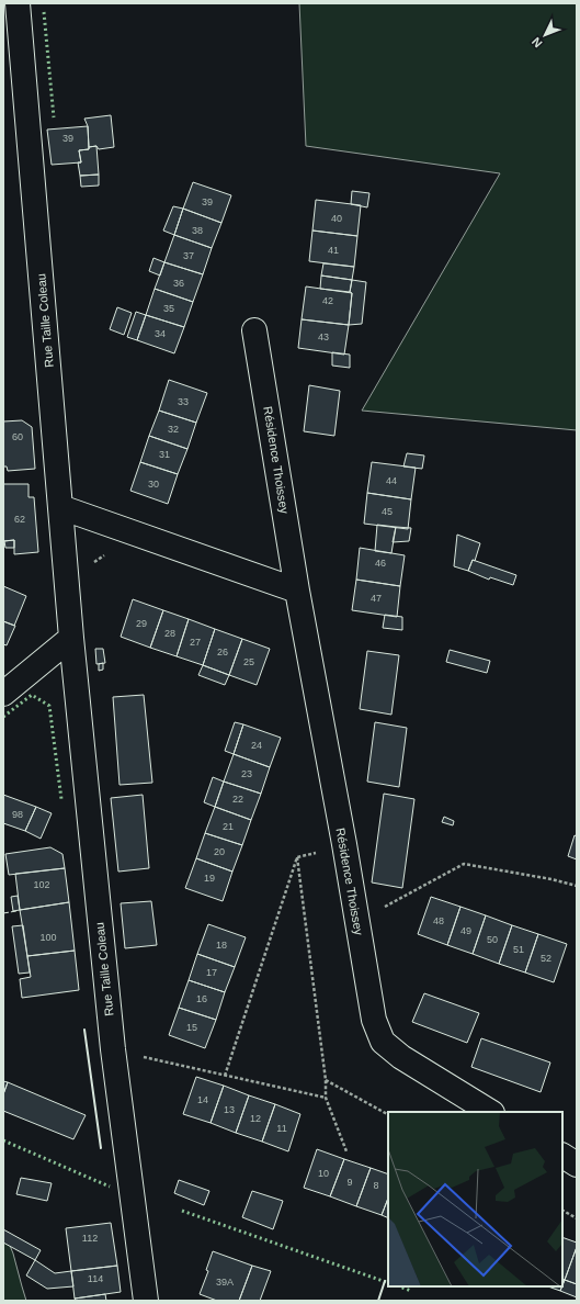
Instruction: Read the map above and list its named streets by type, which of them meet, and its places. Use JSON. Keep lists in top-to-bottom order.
{
  "streets": {
    "street": ["Rue Taille Coleau", "Résidence Thoissey"]
  },
  "house_numbers": [
    "39",
    "39",
    "40",
    "38",
    "41",
    "37",
    "36",
    "42",
    "35",
    "34",
    "43",
    "33",
    "32",
    "60",
    "31",
    "44",
    "30",
    "45",
    "62",
    "46",
    "47",
    "29",
    "28",
    "27",
    "26",
    "25",
    "24",
    "23",
    "22",
    "98",
    "21",
    "20",
    "19",
    "102",
    "48",
    "49",
    "100",
    "50",
    "18",
    "51",
    "52",
    "17",
    "16",
    "15",
    "14",
    "13",
    "12",
    "11",
    "10",
    "9",
    "8",
    "112",
    "114",
    "39A"
  ],
  "north": "bottom left"
}
